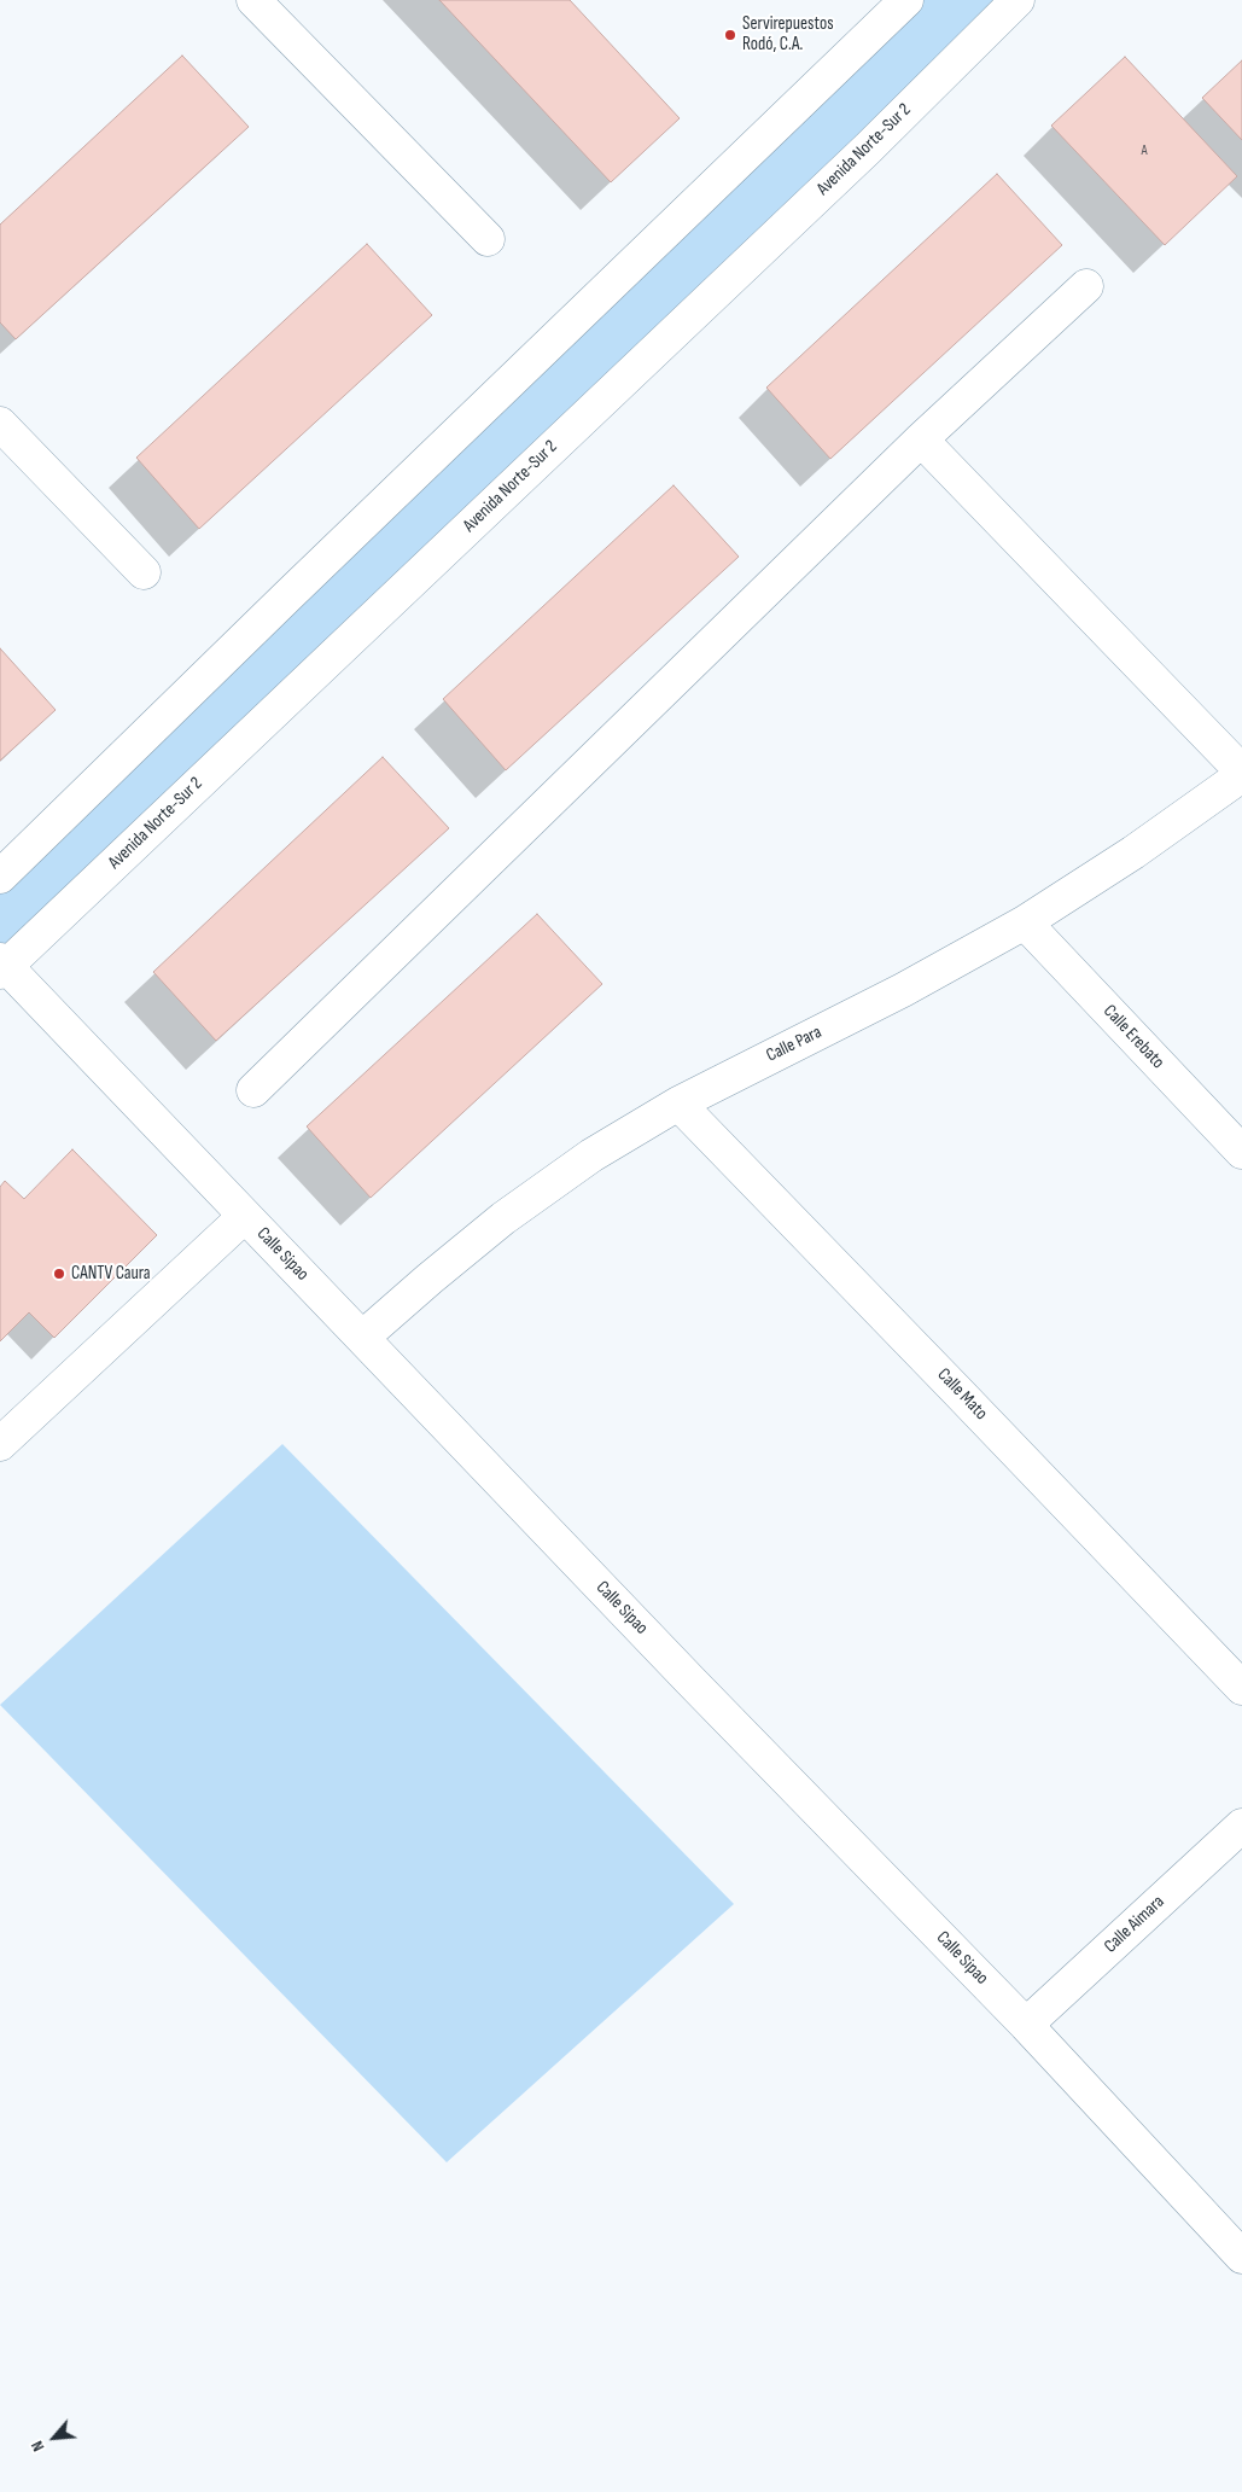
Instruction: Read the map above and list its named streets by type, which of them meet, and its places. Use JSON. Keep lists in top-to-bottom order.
{
  "streets": {
    "street": [
      "Avenida Norte-Sur 2",
      "Calle Erebato",
      "Calle Para",
      "Calle Sipao",
      "Calle Mato",
      "Calle Aimara"
    ]
  },
  "crossings": [
    ["Avenida Norte-Sur 2", "Calle Sipao"],
    ["Calle Erebato", "Calle Para"],
    ["Calle Para", "Calle Sipao"],
    ["Calle Para", "Calle Mato"],
    ["Calle Sipao", "Calle Aimara"]
  ],
  "places": ["Servirepuestos Rodó, C.A.", "CANTV Caura"],
  "house_numbers": ["A"],
  "north": "bottom left"
}
